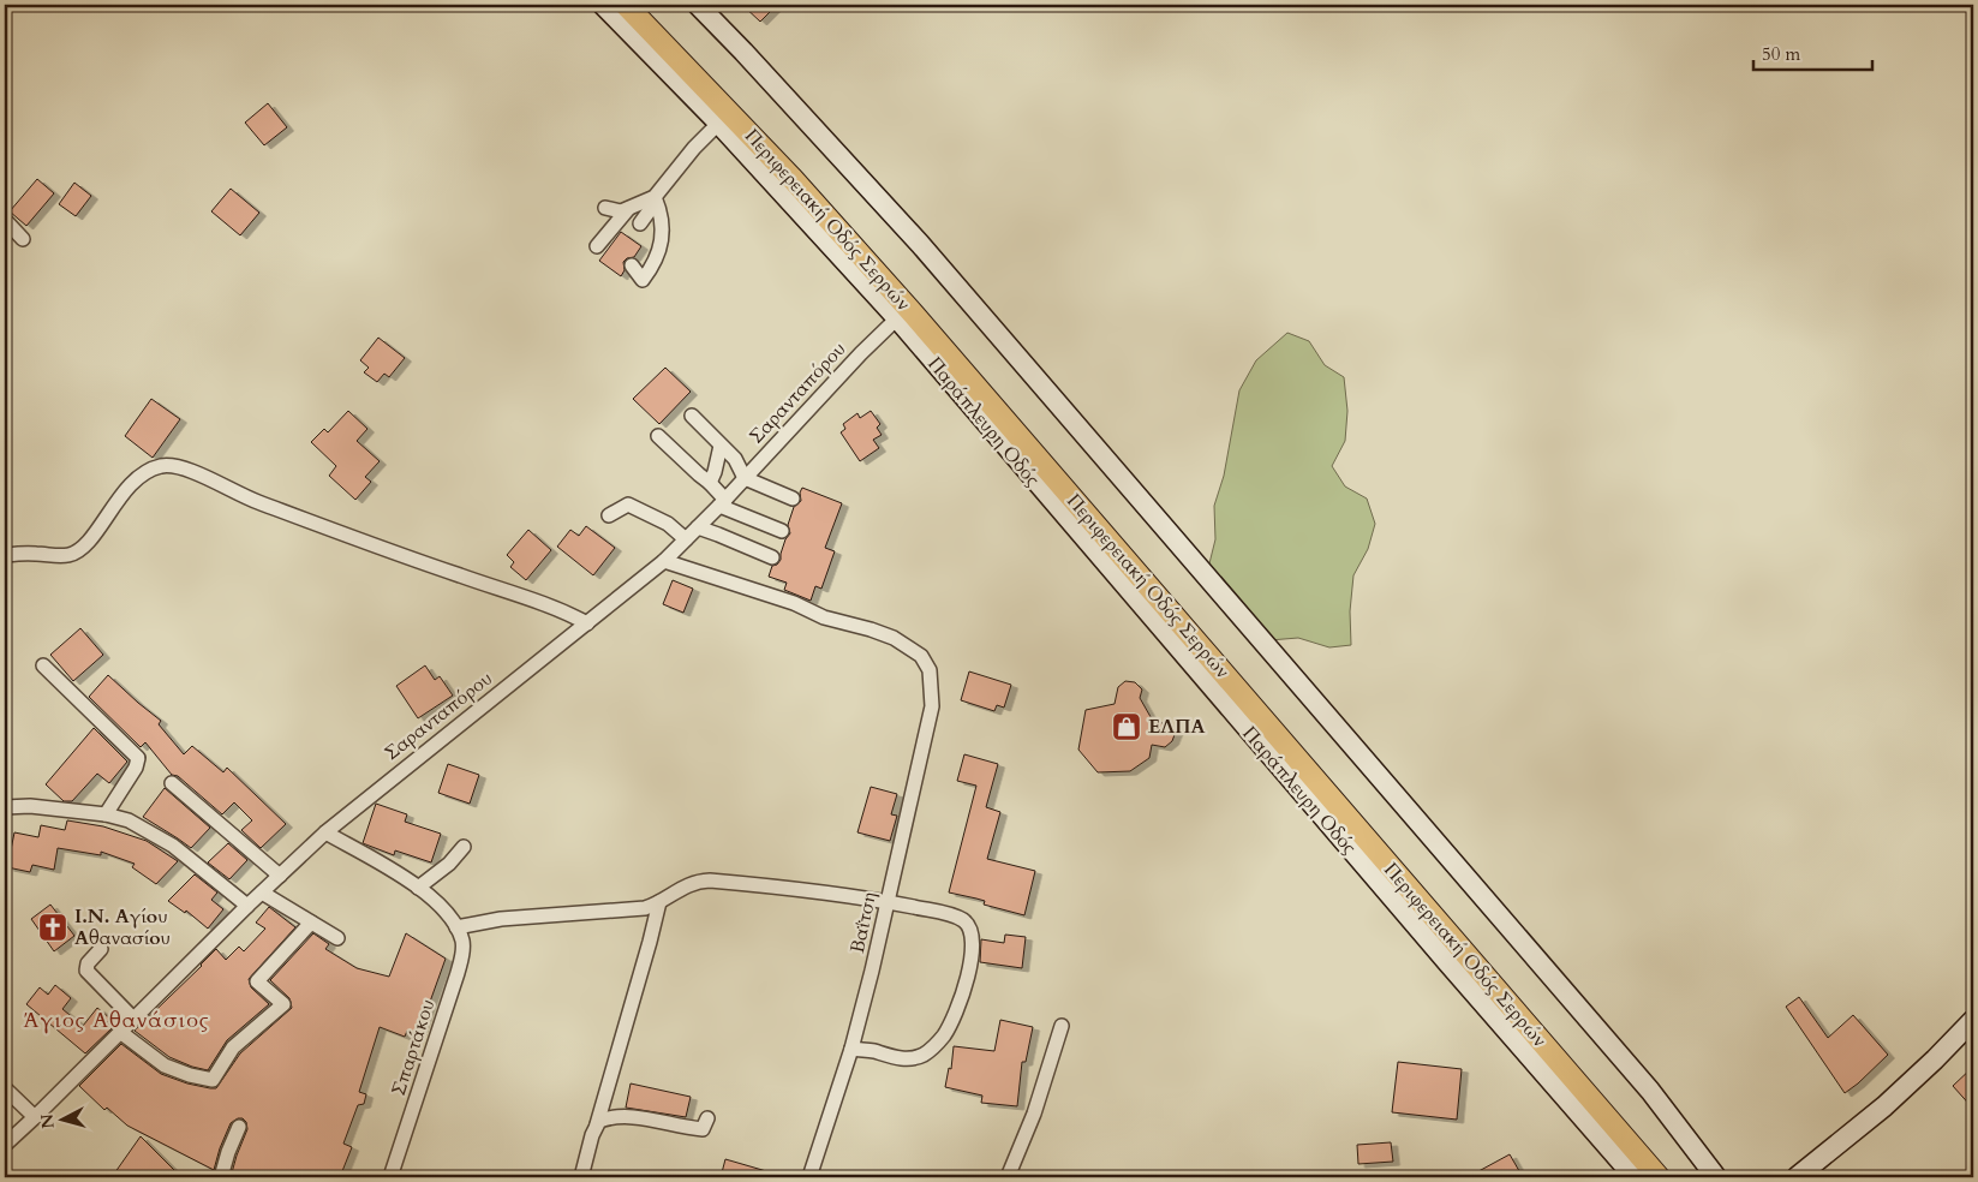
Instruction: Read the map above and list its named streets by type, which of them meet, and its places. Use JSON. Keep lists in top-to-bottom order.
{
  "streets": {
    "main road": ["Περιφερειακή Οδός Σερρών"],
    "street": [
      "Σαρανταπόρου",
      "Παράπλευρη Οδός",
      "Βαΐτση",
      "Σπαρτάκου"
    ]
  },
  "crossings": [
    ["Σαρανταπόρου", "Παράπλευρη Οδός"],
    ["Σαρανταπόρου", "Βαΐτση"]
  ],
  "districts": ["Άγιος Αθανάσιος"],
  "places": {
    "shop": ["ΕΛΠΑ"],
    "church": ["Ι.Ν. Αγίου Αθανασίου"]
  },
  "scale_bar": "50 m",
  "north": "left"
}
